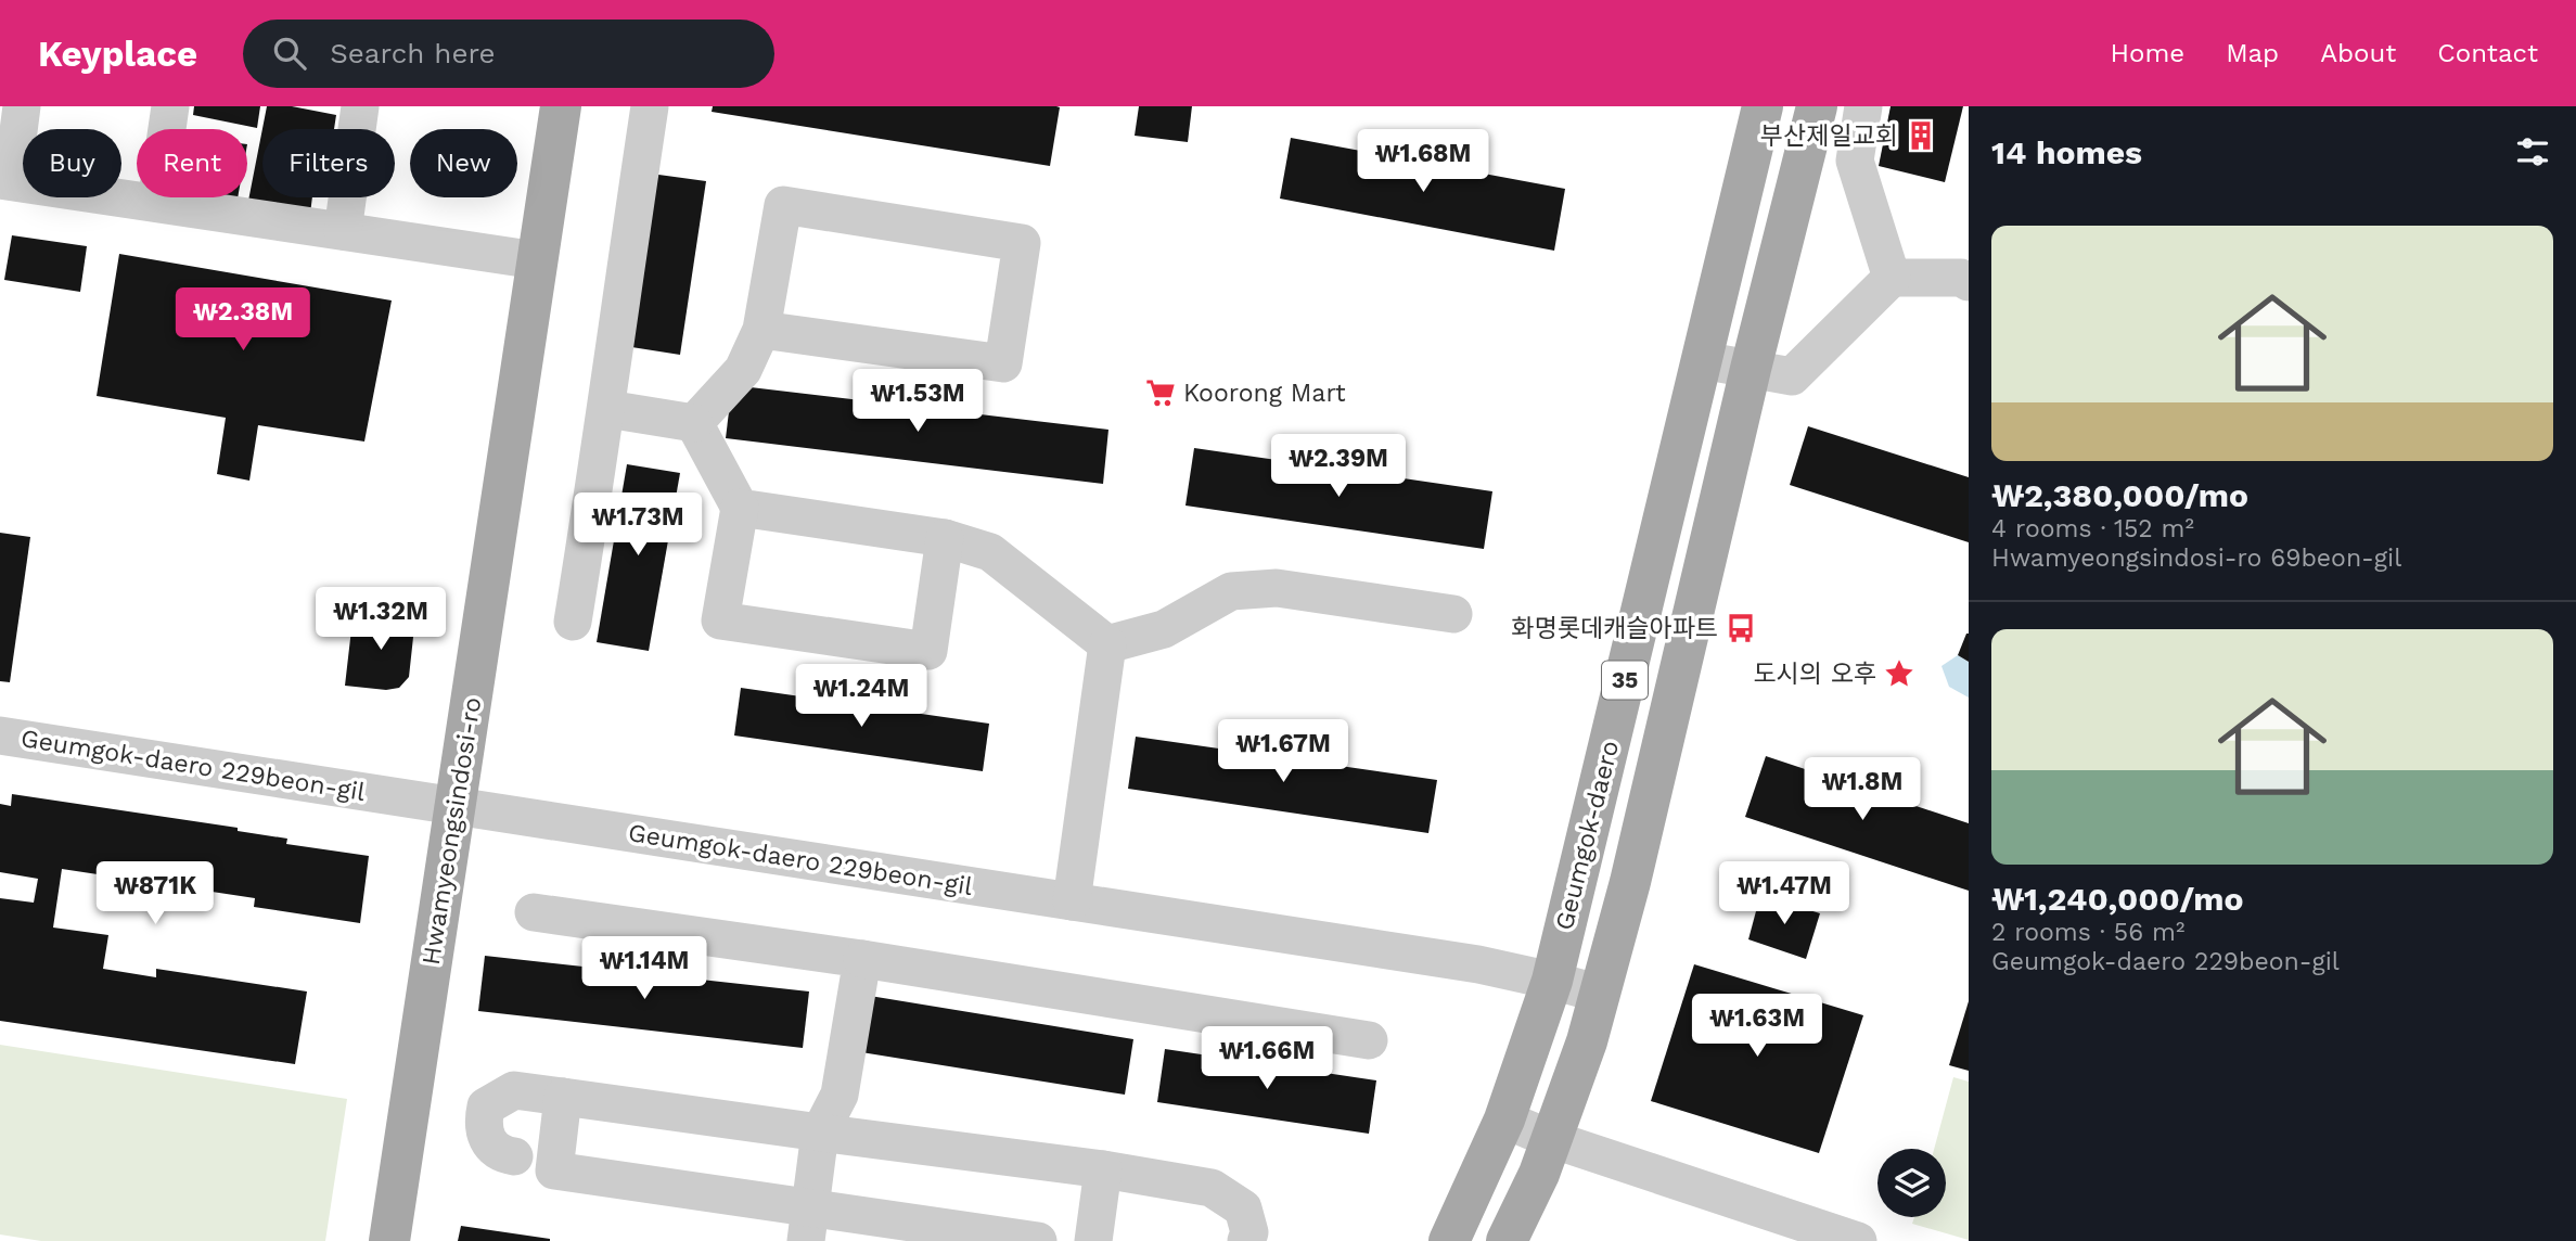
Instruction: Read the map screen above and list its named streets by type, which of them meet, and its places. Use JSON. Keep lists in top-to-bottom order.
{
  "streets": {
    "main road": ["35", "Hwamyeongsindosi-ro", "Geumgok-daero"],
    "street": ["Geumgok-daero 229beon-gil"]
  },
  "crossings": [
    ["Geumgok-daero 229beon-gil", "Hwamyeongsindosi-ro"],
    ["Geumgok-daero 229beon-gil", "Geumgok-daero"]
  ],
  "places": {
    "building": ["부산제일교회"],
    "supermarket": ["Koorong Mart"],
    "bus stop": ["화명롯데캐슬아파트"],
    "place": ["도시의 오후"]
  },
  "page": {
    "header": "Keyplace",
    "search": "Search here",
    "nav": [
      "Home",
      "Map",
      "About",
      "Contact"
    ],
    "heading": "14 homes",
    "price": [
      "₩1.68M",
      "₩2.38M",
      "₩1.53M",
      "₩2.39M",
      "₩1.73M",
      "₩1.32M",
      "₩1.24M",
      "₩1.67M",
      "₩1.8M",
      "₩871K",
      "₩1.47M",
      "₩1.14M",
      "₩1.63M",
      "₩1.66M"
    ],
    "chip": [
      "Buy",
      "Rent",
      "Filters",
      "New"
    ],
    "list": [
      {
        "name": "₩2,380,000/mo",
        "note": "4 rooms · 152 m² · Hwamyeongsindosi-ro 69beon-gil"
      },
      {
        "name": "₩1,240,000/mo",
        "note": "2 rooms · 56 m² · Geumgok-daero 229beon-gil"
      }
    ]
  }
}
